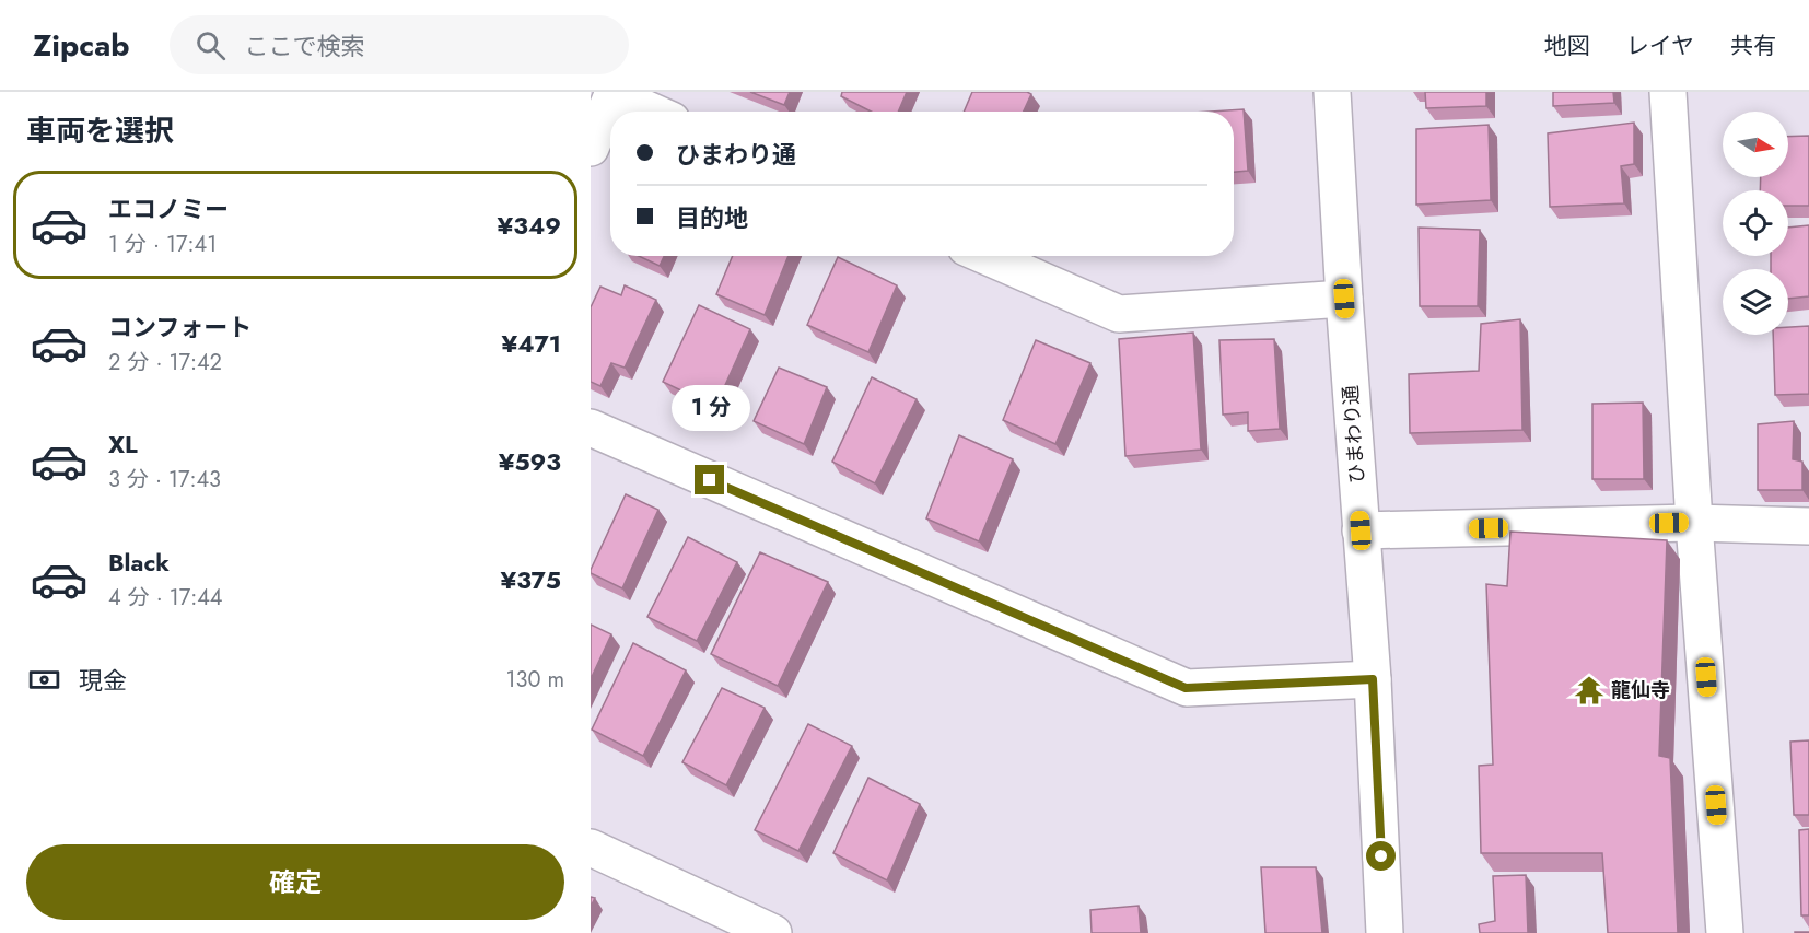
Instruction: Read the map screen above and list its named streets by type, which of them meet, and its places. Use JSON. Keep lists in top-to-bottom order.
{
  "streets": {
    "street": ["ひまわり通"]
  },
  "places": {
    "temple": ["龍仙寺"]
  },
  "north": "right",
  "page": {
    "header": "Zipcab",
    "search": "ここで検索",
    "nav": ["地図", "レイヤ", "共有"],
    "heading": "車両を選択",
    "banner": ["ひまわり通", "目的地"],
    "list": [
      {
        "name": "エコノミー",
        "note": "1 分 · 17:41",
        "value": "¥349"
      },
      {
        "name": "コンフォート",
        "note": "2 分 · 17:42",
        "value": "¥471"
      },
      {
        "name": "XL",
        "note": "3 分 · 17:43",
        "value": "¥593"
      },
      {
        "name": "Black",
        "note": "4 分 · 17:44",
        "value": "¥375"
      }
    ],
    "bubble": "1 分",
    "pay": ["現金", "130 m"],
    "buttons": "確定"
  }
}
